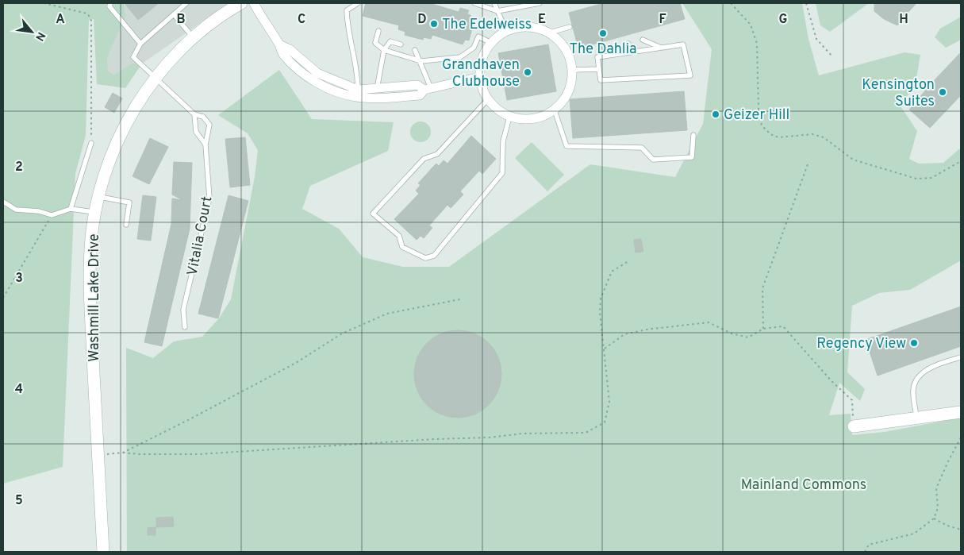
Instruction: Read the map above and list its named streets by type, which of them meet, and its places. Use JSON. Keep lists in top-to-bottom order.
{
  "streets": {
    "street": ["Washmill Lake Drive"],
    "lane": ["Vitalia Court"]
  },
  "crossings": [
    ["Vitalia Court", "Washmill Lake Drive"]
  ],
  "parks": ["Mainland Commons"],
  "places": [
    "The Edelweiss",
    "The Dahlia",
    "Grandhaven Clubhouse",
    "Kensington Suites",
    "Geizer Hill",
    "Regency View"
  ],
  "north": "bottom right",
  "grid": {
    "columns": [
      "A",
      "B",
      "C",
      "D",
      "E",
      "F",
      "G",
      "H"
    ],
    "rows": [
      "2",
      "3",
      "4",
      "5"
    ]
  }
}
